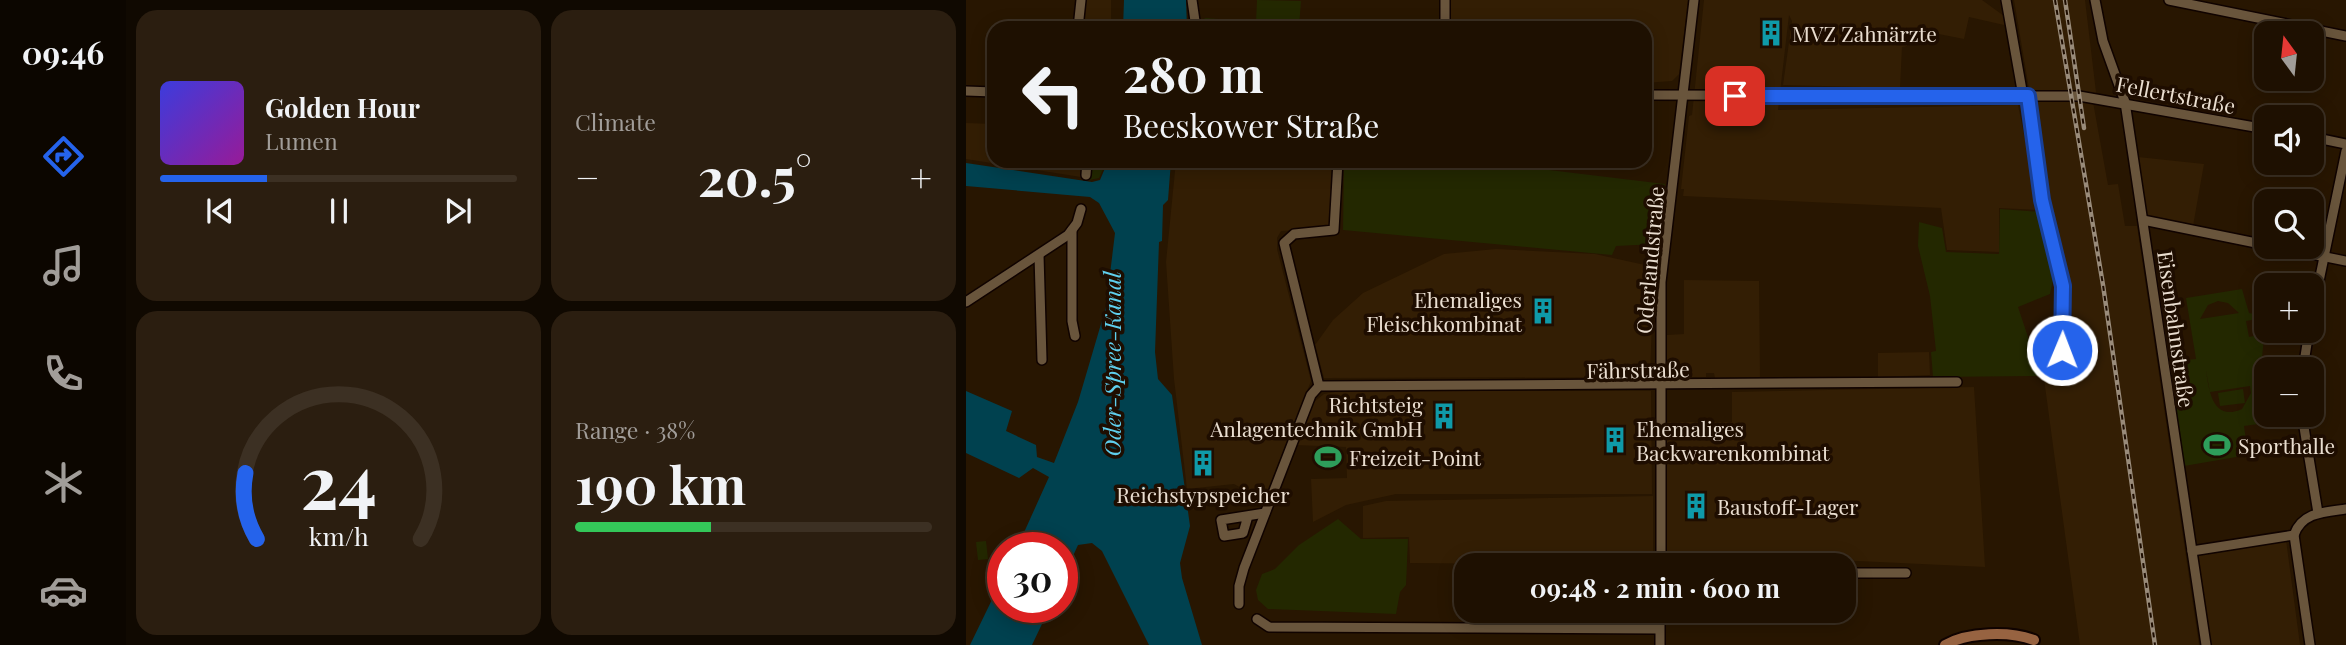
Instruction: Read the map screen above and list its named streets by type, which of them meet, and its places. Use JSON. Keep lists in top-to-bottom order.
{
  "streets": {
    "street": [
      "Fellertstraße",
      "Oderlandstraße",
      "Eisenbahnstraße",
      "Fährstraße"
    ]
  },
  "crossings": [
    ["Fellertstraße", "Oderlandstraße"],
    ["Fellertstraße", "Eisenbahnstraße"],
    ["Oderlandstraße", "Fährstraße"]
  ],
  "water": ["Oder-Spree-Kanal"],
  "places": {
    "building": [
      "MVZ Zahnärzte",
      "Ehemaliges Fleischkombinat",
      "Richtsteig Anlagentechnik GmbH",
      "Ehemaliges Backwarenkombinat",
      "Reichstypspeicher",
      "Baustoff-Lager"
    ],
    "sports": ["Sporthalle", "Freizeit-Point"]
  },
  "north": "top",
  "page": {
    "tabs": "09:46",
    "tile": [
      "Climate",
      ["Range · 38%", "190 km"]
    ],
    "map_buttons": ["+", "−"],
    "turn": ["280 m", "Beeskower Straße"],
    "song": ["Golden Hour", "Lumen"],
    "heat": ["−", "20.5°", "+"],
    "limit": "30",
    "trip": "09:48 · 2 min · 600 m",
    "gauge": ["24", "km/h"]
  }
}
